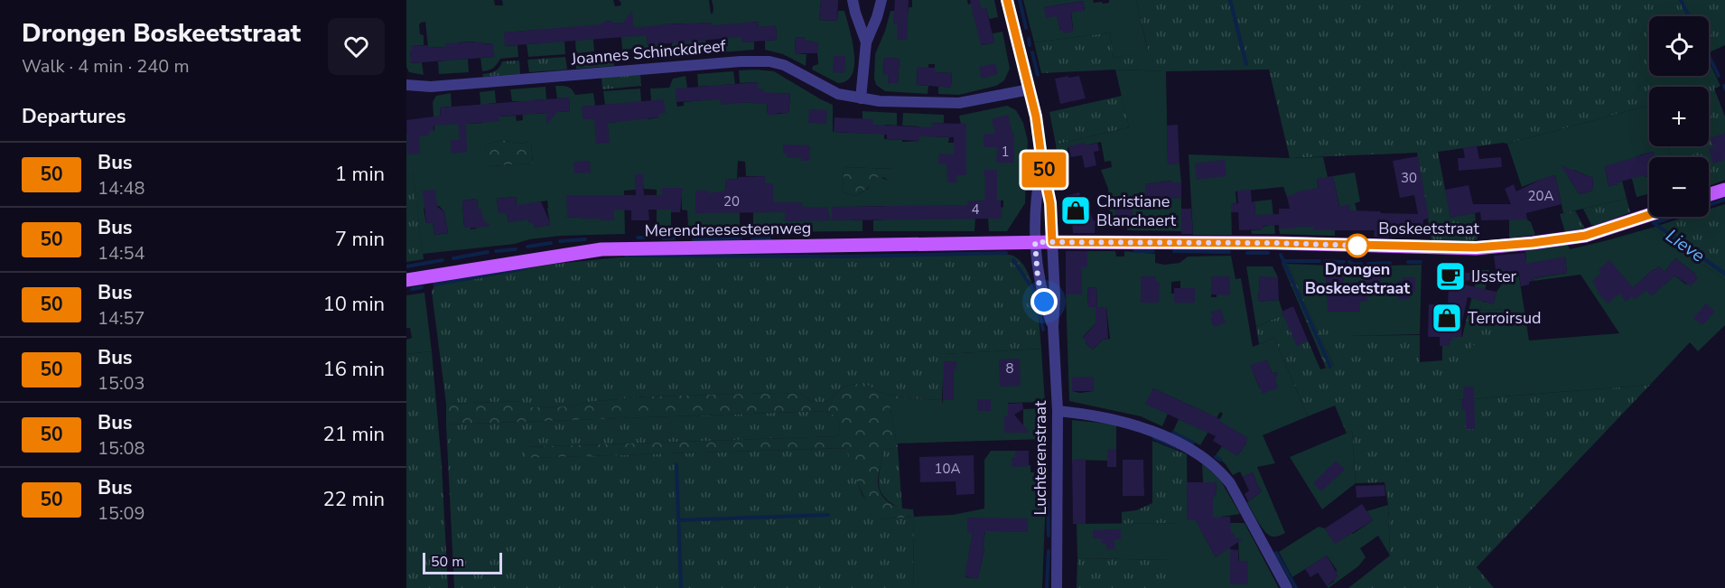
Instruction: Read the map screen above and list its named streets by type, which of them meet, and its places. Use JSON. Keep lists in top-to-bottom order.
{
  "streets": {
    "main road": ["Boskeetstraat", "Merendreesesteenweg"],
    "street": ["Joannes Schinckdreef", "Luchterenstraat"]
  },
  "crossings": [
    ["Boskeetstraat", "Merendreesesteenweg"],
    ["Boskeetstraat", "Luchterenstraat"],
    ["Merendreesesteenweg", "Luchterenstraat"]
  ],
  "water": ["Lieve"],
  "places": {
    "shop": ["Christiane Blanchaert", "Terroirsud"],
    "other": ["Drongen Boskeetstraat"],
    "cafe": ["IJsster"]
  },
  "lines": ["bus line 50"],
  "house_numbers": [
    "1",
    "30",
    "20A",
    "20",
    "4",
    "8",
    "10A"
  ],
  "scale_bar": "50 m",
  "page": {
    "heading": [
      ["Drongen Boskeetstraat", "Walk · 4 min · 240 m"],
      "Departures"
    ],
    "on_map": "50",
    "map_buttons": ["+", "−"],
    "list": [
      {
        "mark": "50",
        "name": "Bus",
        "note": "14:48",
        "value": "1 min"
      },
      {
        "mark": "50",
        "name": "Bus",
        "note": "14:54",
        "value": "7 min"
      },
      {
        "mark": "50",
        "name": "Bus",
        "note": "14:57",
        "value": "10 min"
      },
      {
        "mark": "50",
        "name": "Bus",
        "note": "15:03",
        "value": "16 min"
      },
      {
        "mark": "50",
        "name": "Bus",
        "note": "15:08",
        "value": "21 min"
      },
      {
        "mark": "50",
        "name": "Bus",
        "note": "15:09",
        "value": "22 min"
      }
    ],
    "scale": "50 m"
  }
}
